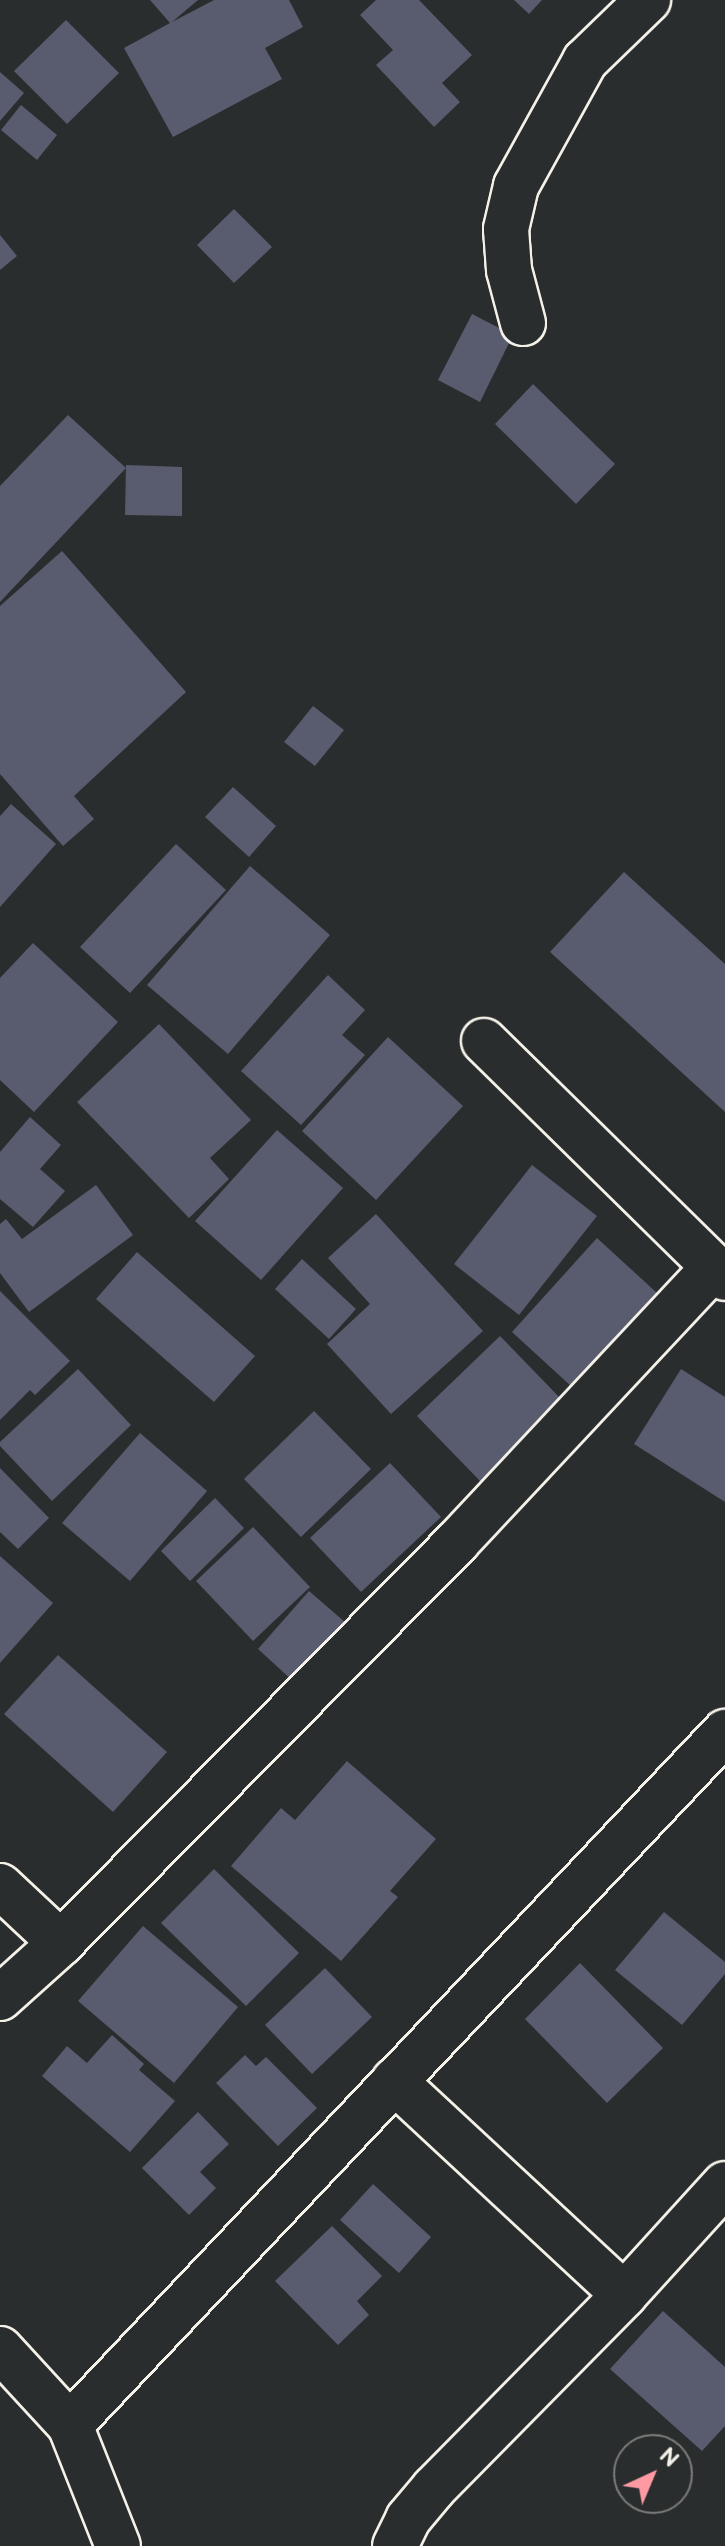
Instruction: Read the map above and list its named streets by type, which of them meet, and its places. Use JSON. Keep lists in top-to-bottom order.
{
  "north": "top right"
}
